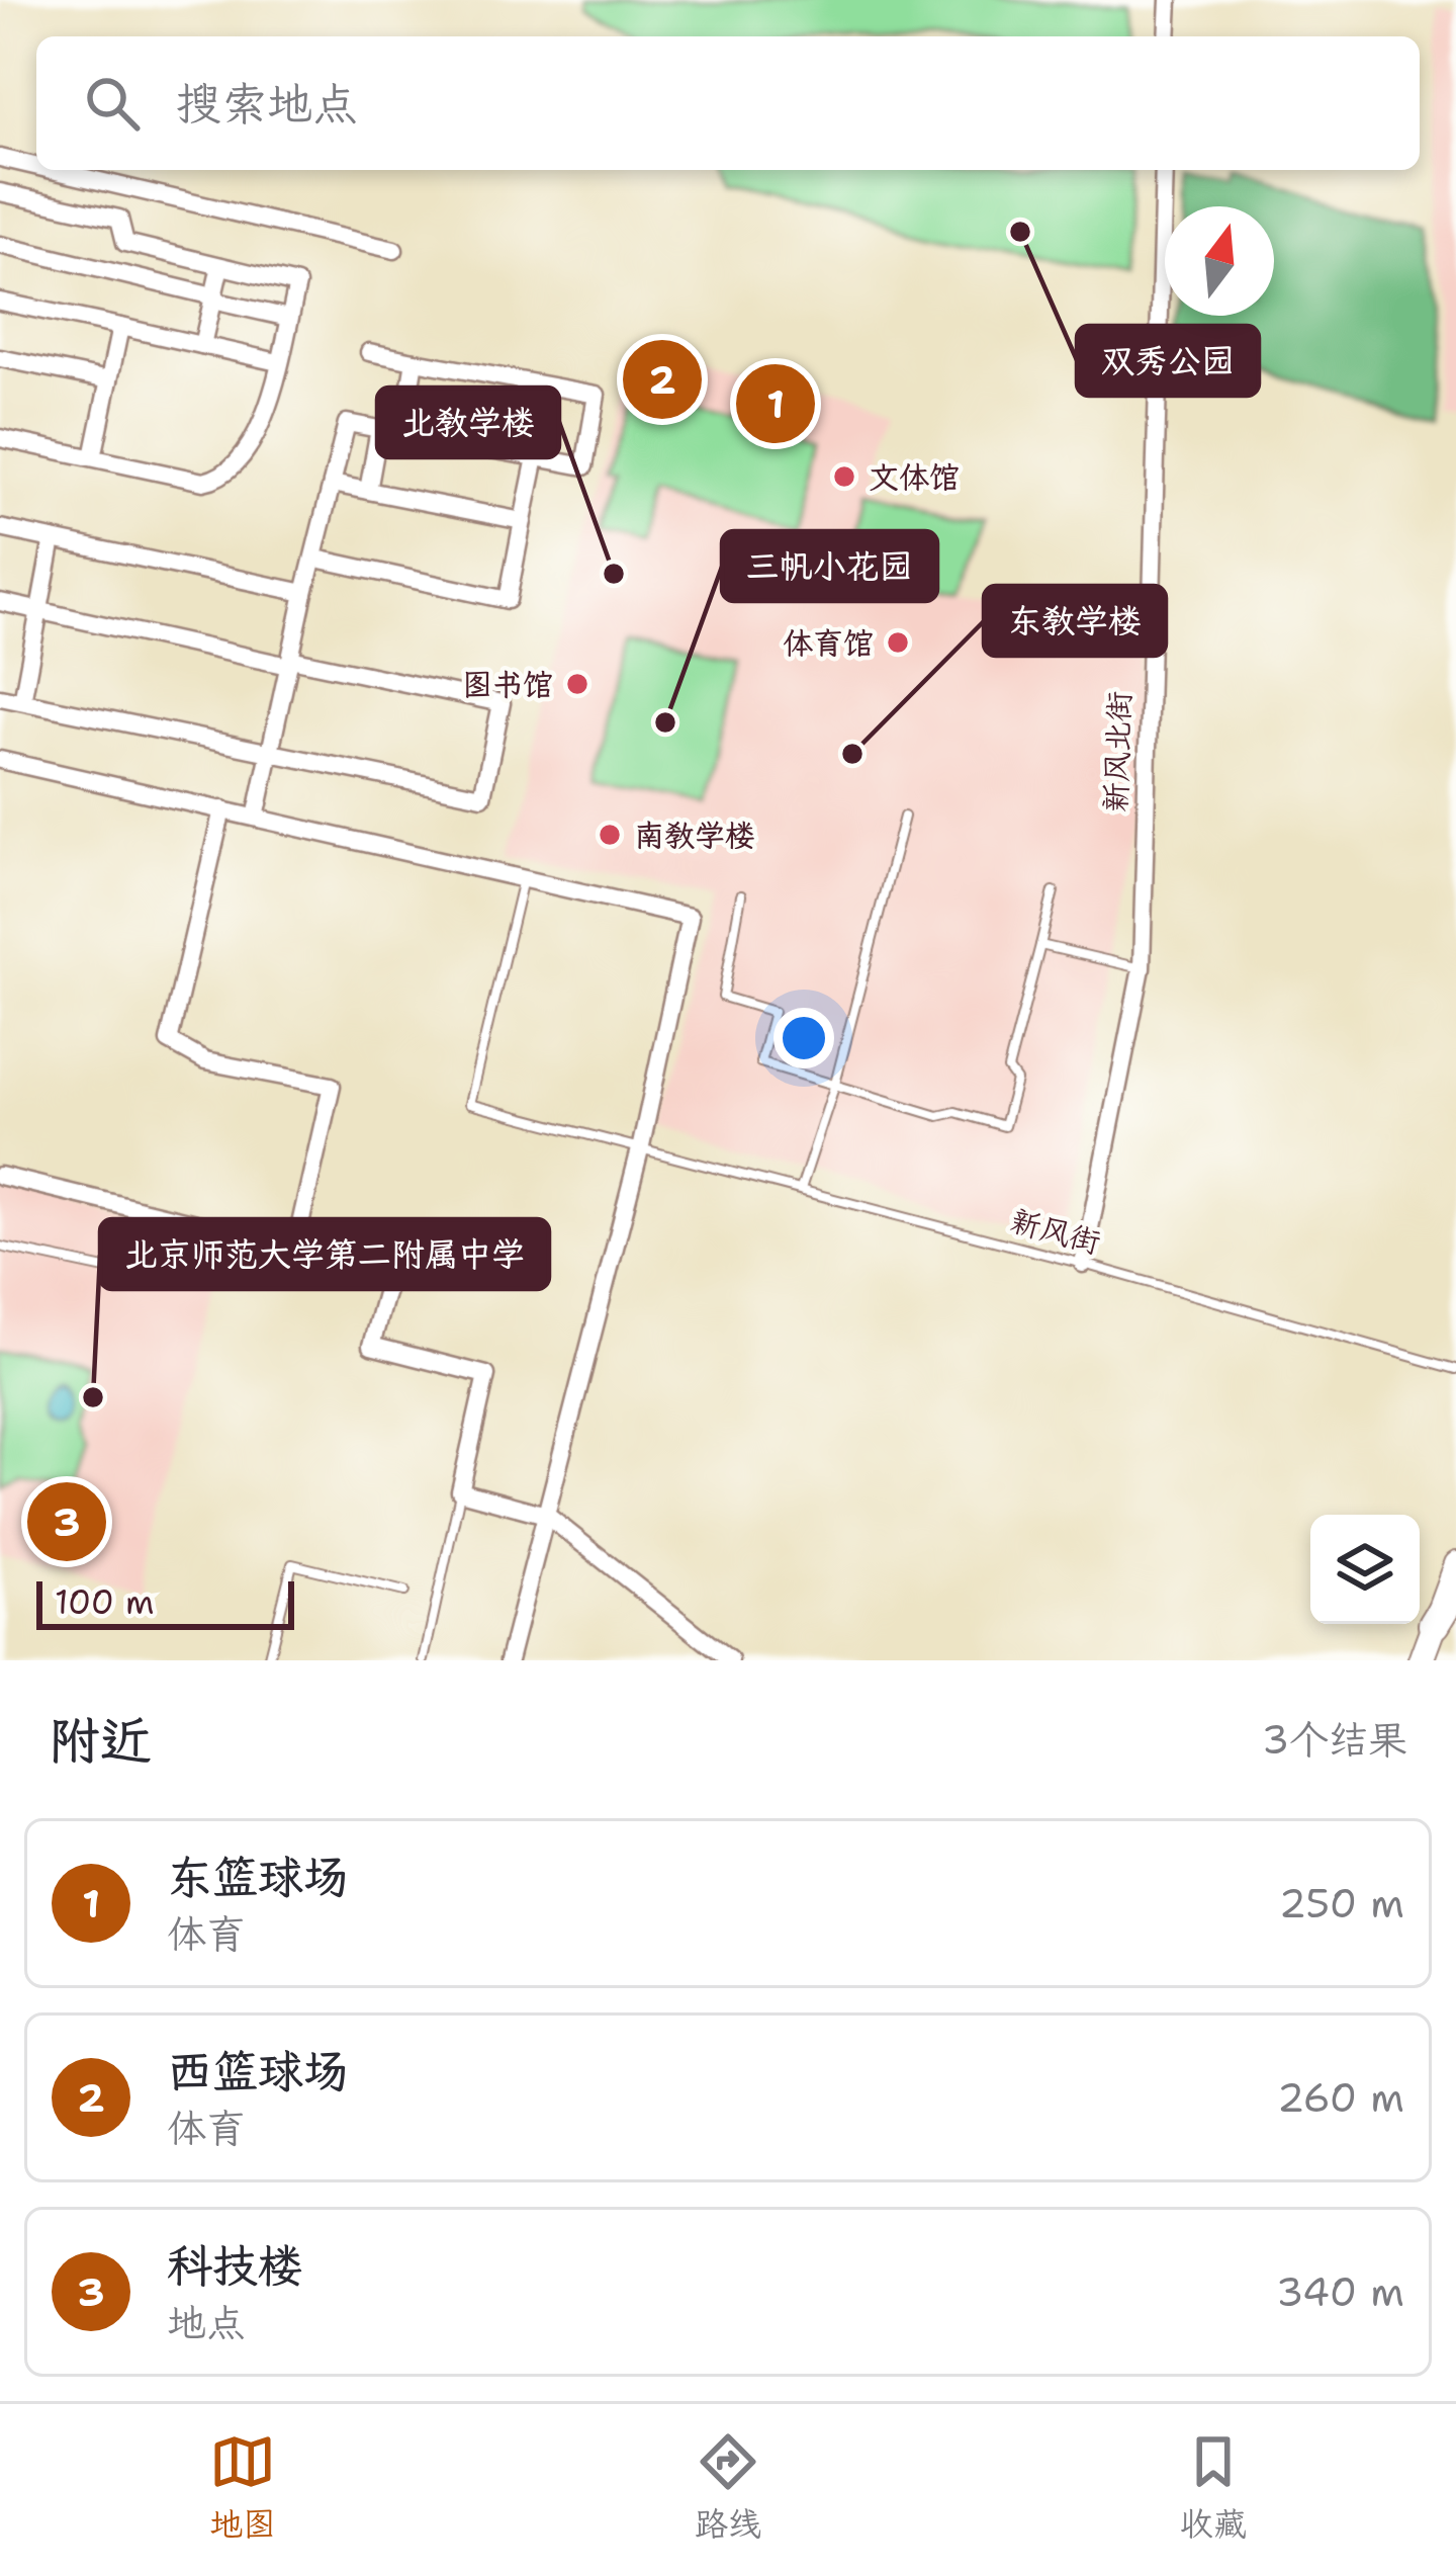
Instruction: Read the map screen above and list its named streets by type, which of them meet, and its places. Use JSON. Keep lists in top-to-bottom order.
{
  "streets": {
    "street": ["新风北街"],
    "lane": ["新风街"]
  },
  "crossings": [
    ["新风北街", "新风街"]
  ],
  "places": [
    "双秀公园",
    "文体馆",
    "北教学楼",
    "体育馆",
    "图书馆",
    "三帆小花园",
    "东教学楼",
    "南教学楼",
    "北京师范大学第二附属中学"
  ],
  "scale_bar": "100 m",
  "north": "top",
  "page": {
    "search": "搜索地点",
    "pins": ["2", "1", "3"],
    "scale": "100 m",
    "heading": ["附近", "3个结果"],
    "list": [
      {
        "mark": "1",
        "name": "东篮球场",
        "note": "体育",
        "value": "250 m"
      },
      {
        "mark": "2",
        "name": "西篮球场",
        "note": "体育",
        "value": "260 m"
      },
      {
        "mark": "3",
        "name": "科技楼",
        "note": "地点",
        "value": "340 m"
      }
    ],
    "nav": ["地图", "路线", "收藏"]
  }
}
